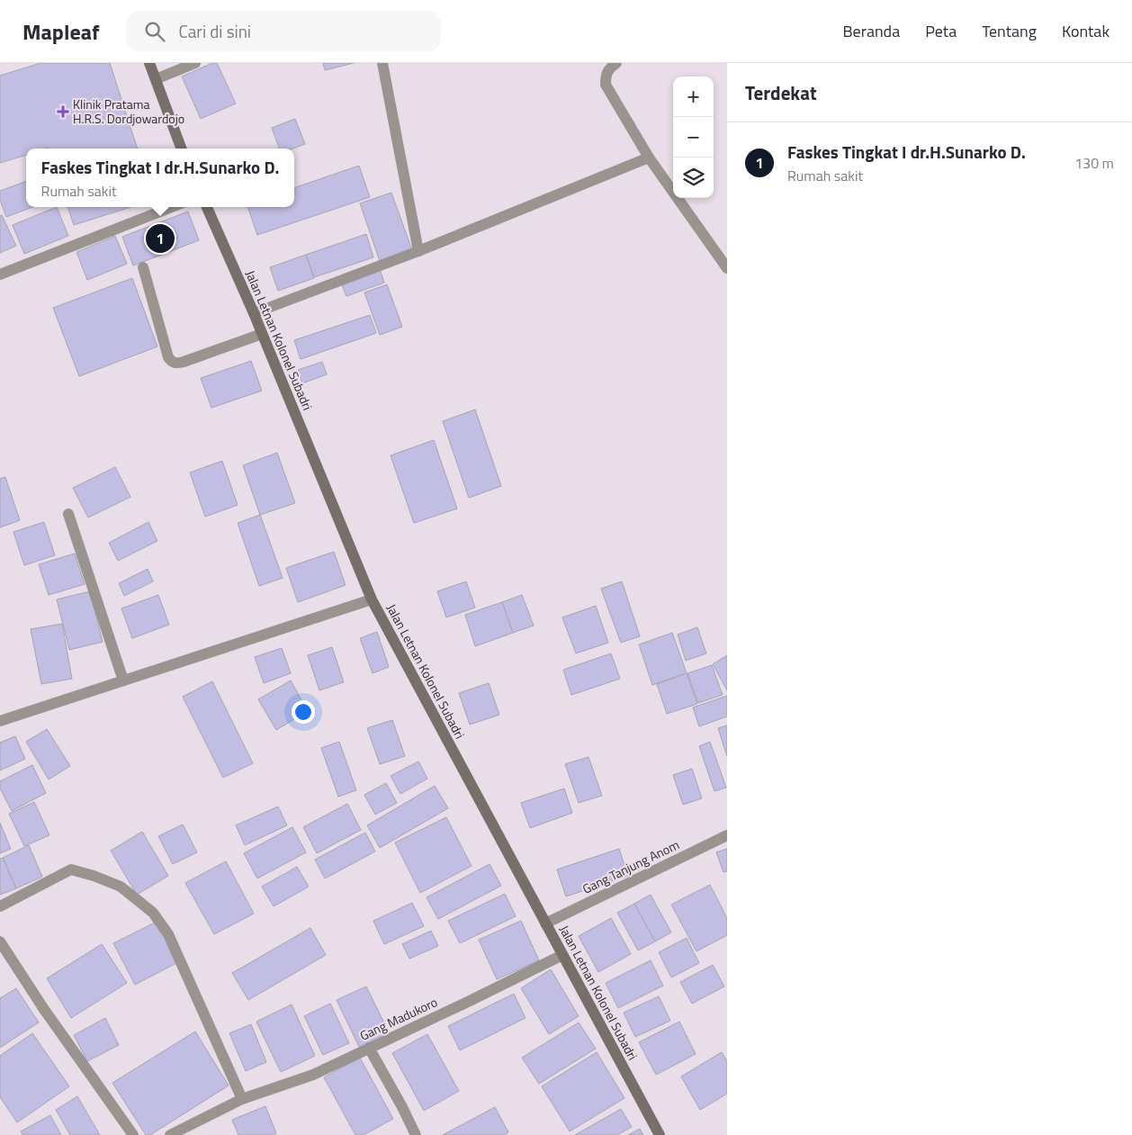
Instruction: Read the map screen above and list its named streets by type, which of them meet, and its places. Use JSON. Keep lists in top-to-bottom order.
{
  "streets": {
    "main road": ["Jalan Letnan Kolonel Subadri"],
    "street": ["Gang Tanjung Anom", "Gang Madukoro"]
  },
  "crossings": [
    ["Jalan Letnan Kolonel Subadri", "Gang Tanjung Anom"],
    ["Jalan Letnan Kolonel Subadri", "Gang Madukoro"]
  ],
  "places": {
    "health": ["Klinik Pratama H.R.S. Dordjowardojo"]
  },
  "page": {
    "header": "Mapleaf",
    "search": "Cari di sini",
    "nav": [
      "Beranda",
      "Peta",
      "Tentang",
      "Kontak"
    ],
    "heading": "Terdekat",
    "map_buttons": ["+", "−"],
    "list": [
      {
        "mark": "1",
        "name": "Faskes Tingkat I dr.H.Sunarko D.",
        "note": "Rumah sakit",
        "value": "130 m"
      }
    ],
    "popup": ["Faskes Tingkat I dr.H.Sunarko D.", "Rumah sakit"],
    "pins": "1"
  }
}
